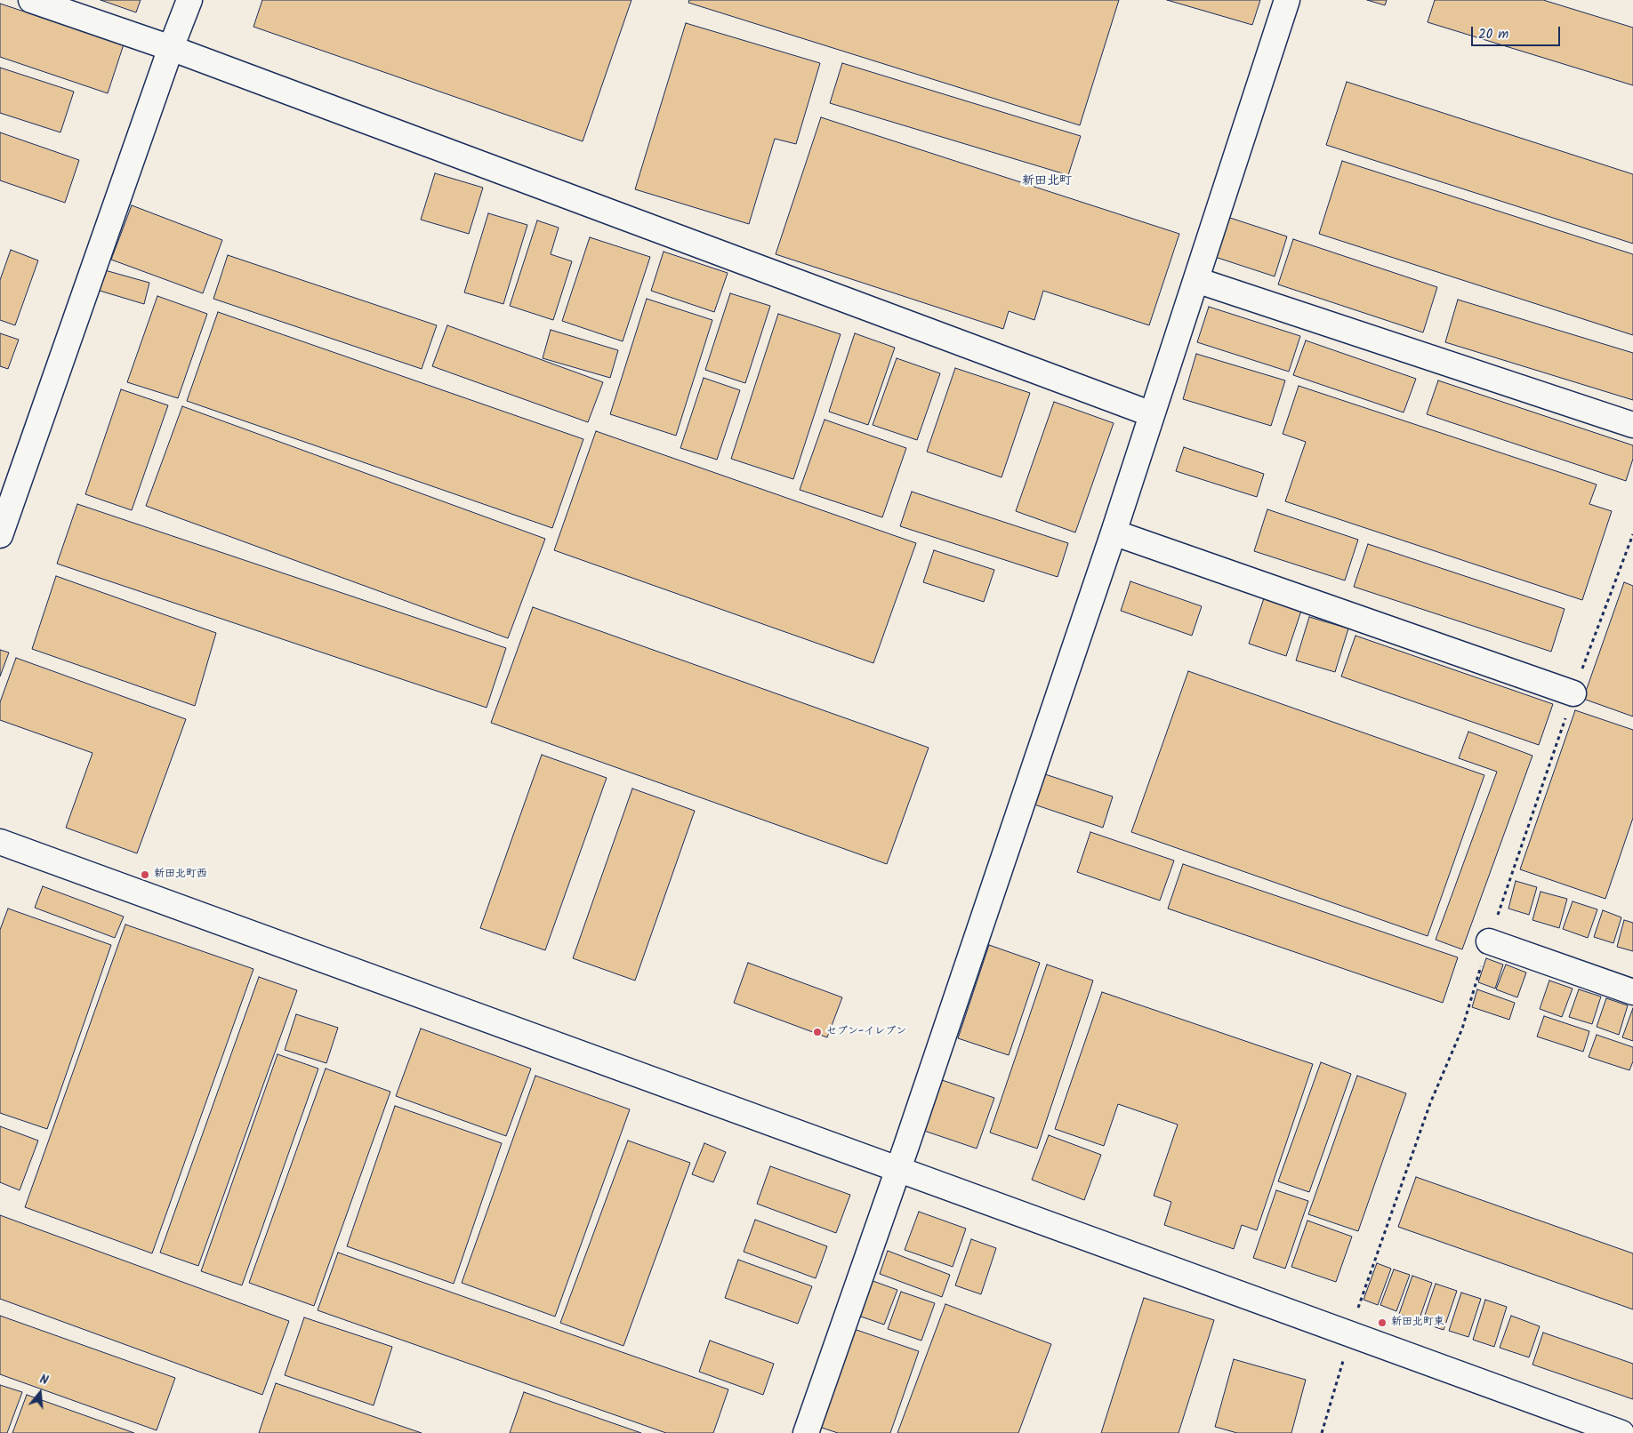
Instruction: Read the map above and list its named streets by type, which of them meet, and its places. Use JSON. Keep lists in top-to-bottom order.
{
  "districts": ["新田北町"],
  "places": ["新田北町西", "セブン-イレブン", "新田北町東"],
  "scale_bar": "20 m",
  "north": "top"
}
